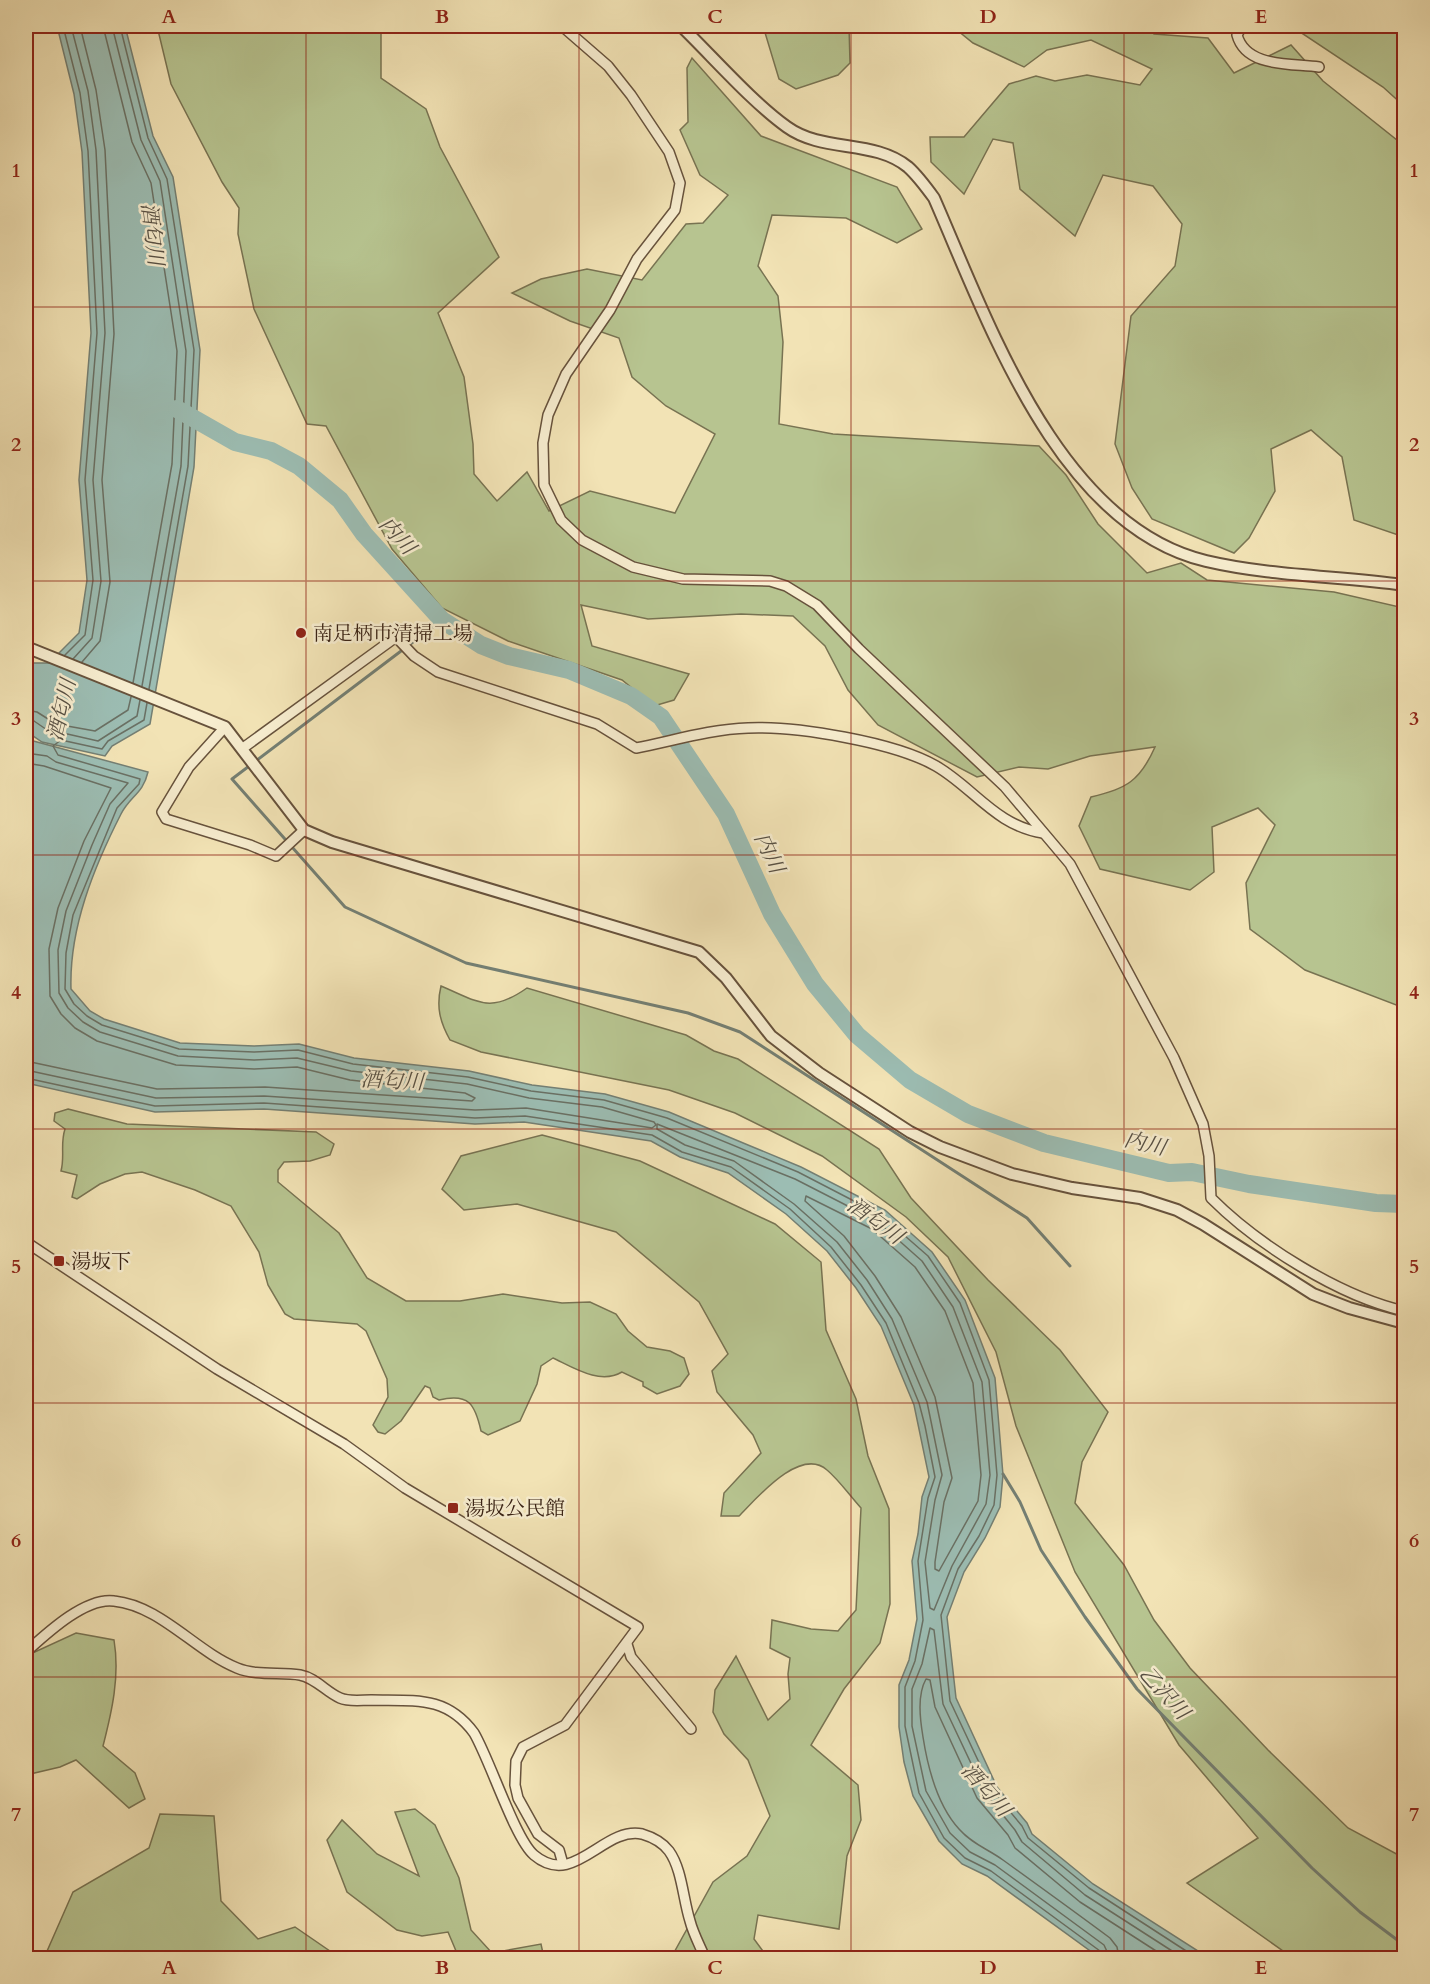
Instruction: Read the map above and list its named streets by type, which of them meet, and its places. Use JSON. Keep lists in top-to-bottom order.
{
  "water": ["酒匂川", "内川", "乙沢川"],
  "places": {
    "other": ["南足柄市清掃工場"],
    "transit": ["湯坂下", "湯坂公民館"]
  },
  "grid": {
    "columns": [
      "A",
      "B",
      "C",
      "D",
      "E"
    ],
    "rows": [
      "1",
      "2",
      "3",
      "4",
      "5",
      "6",
      "7"
    ]
  }
}
